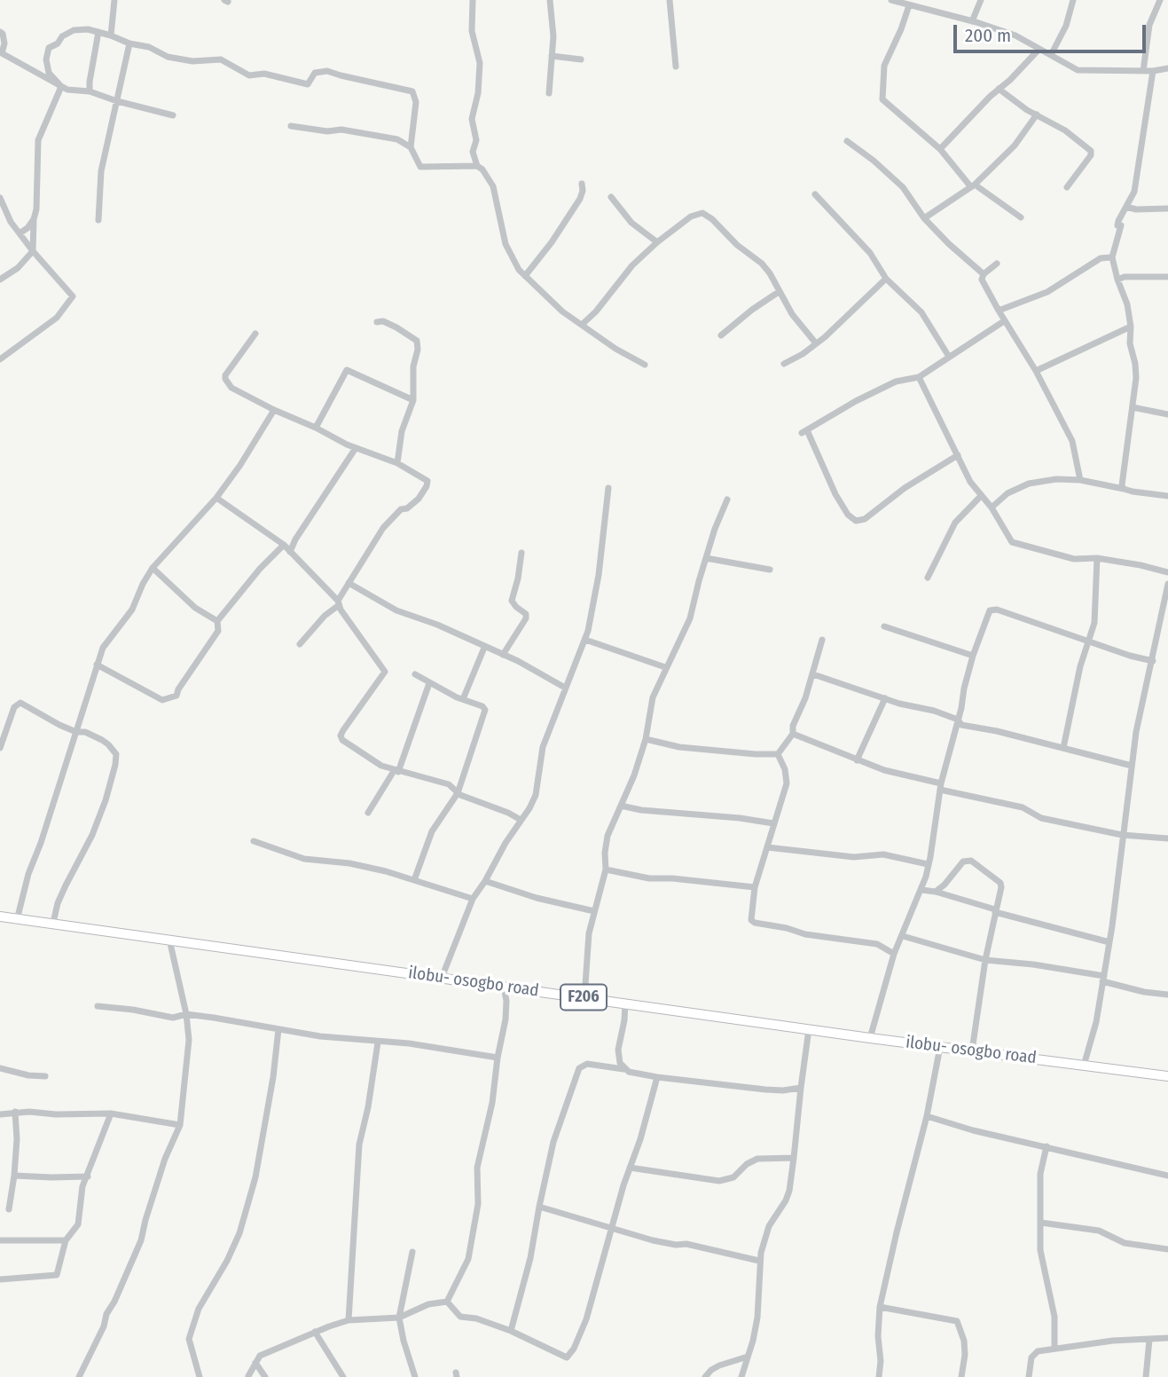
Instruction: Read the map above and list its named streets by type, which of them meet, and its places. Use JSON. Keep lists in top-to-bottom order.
{
  "streets": {
    "main road": ["ilobu- osogbo road", "F206"]
  },
  "scale_bar": "200 m"
}
